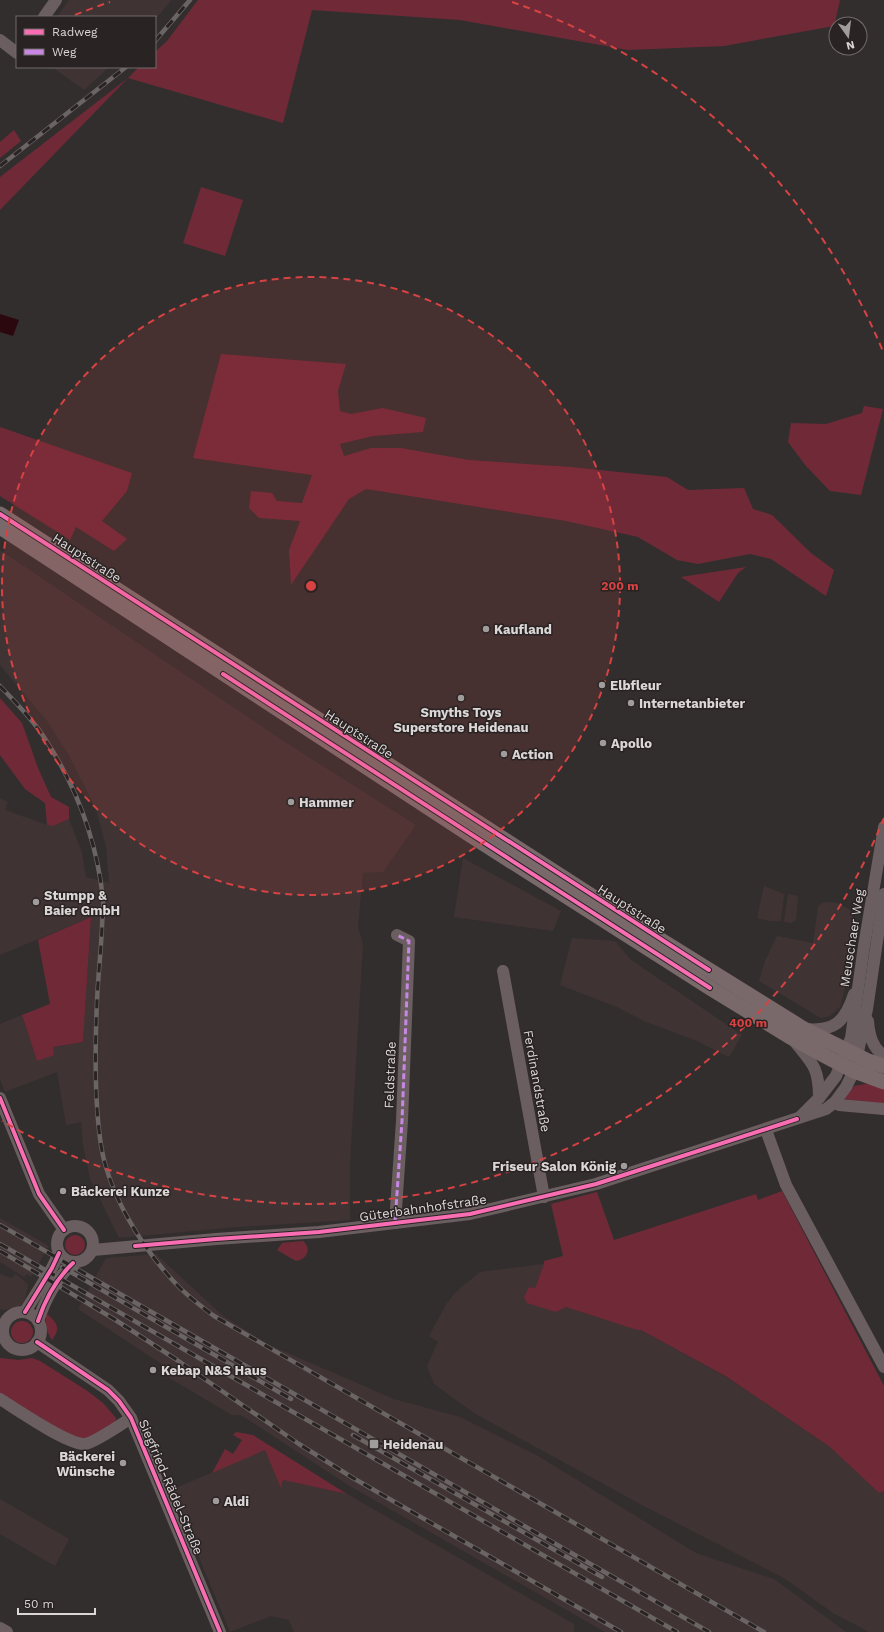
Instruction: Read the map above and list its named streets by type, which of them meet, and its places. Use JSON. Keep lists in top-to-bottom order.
{
  "streets": {
    "main road": ["Hauptstraße"],
    "street": [
      "Meuschaer Weg",
      "Feldstraße",
      "Ferdinandstraße",
      "Güterbahnhofstraße",
      "Siegfried-Rädel-Straße"
    ]
  },
  "crossings": [
    ["Hauptstraße", "Meuschaer Weg"],
    ["Hauptstraße", "Güterbahnhofstraße"],
    ["Meuschaer Weg", "Güterbahnhofstraße"],
    ["Feldstraße", "Güterbahnhofstraße"],
    ["Ferdinandstraße", "Güterbahnhofstraße"]
  ],
  "places": {
    "other": [
      "Kaufland",
      "Elbfleur",
      "Smyths Toys Superstore Heidenau",
      "Internetanbieter",
      "Apollo",
      "Action",
      "Hammer",
      "Stumpp & Baier GmbH",
      "Friseur Salon König",
      "Bäckerei Kunze",
      "Kebap N&S Haus",
      "Bäckerei Wünsche",
      "Aldi"
    ],
    "transit": ["Heidenau"]
  },
  "legend": ["Radweg", "Weg"],
  "scale_bar": "50 m",
  "north": "bottom",
  "rings": ["200 m", "400 m"]
}
